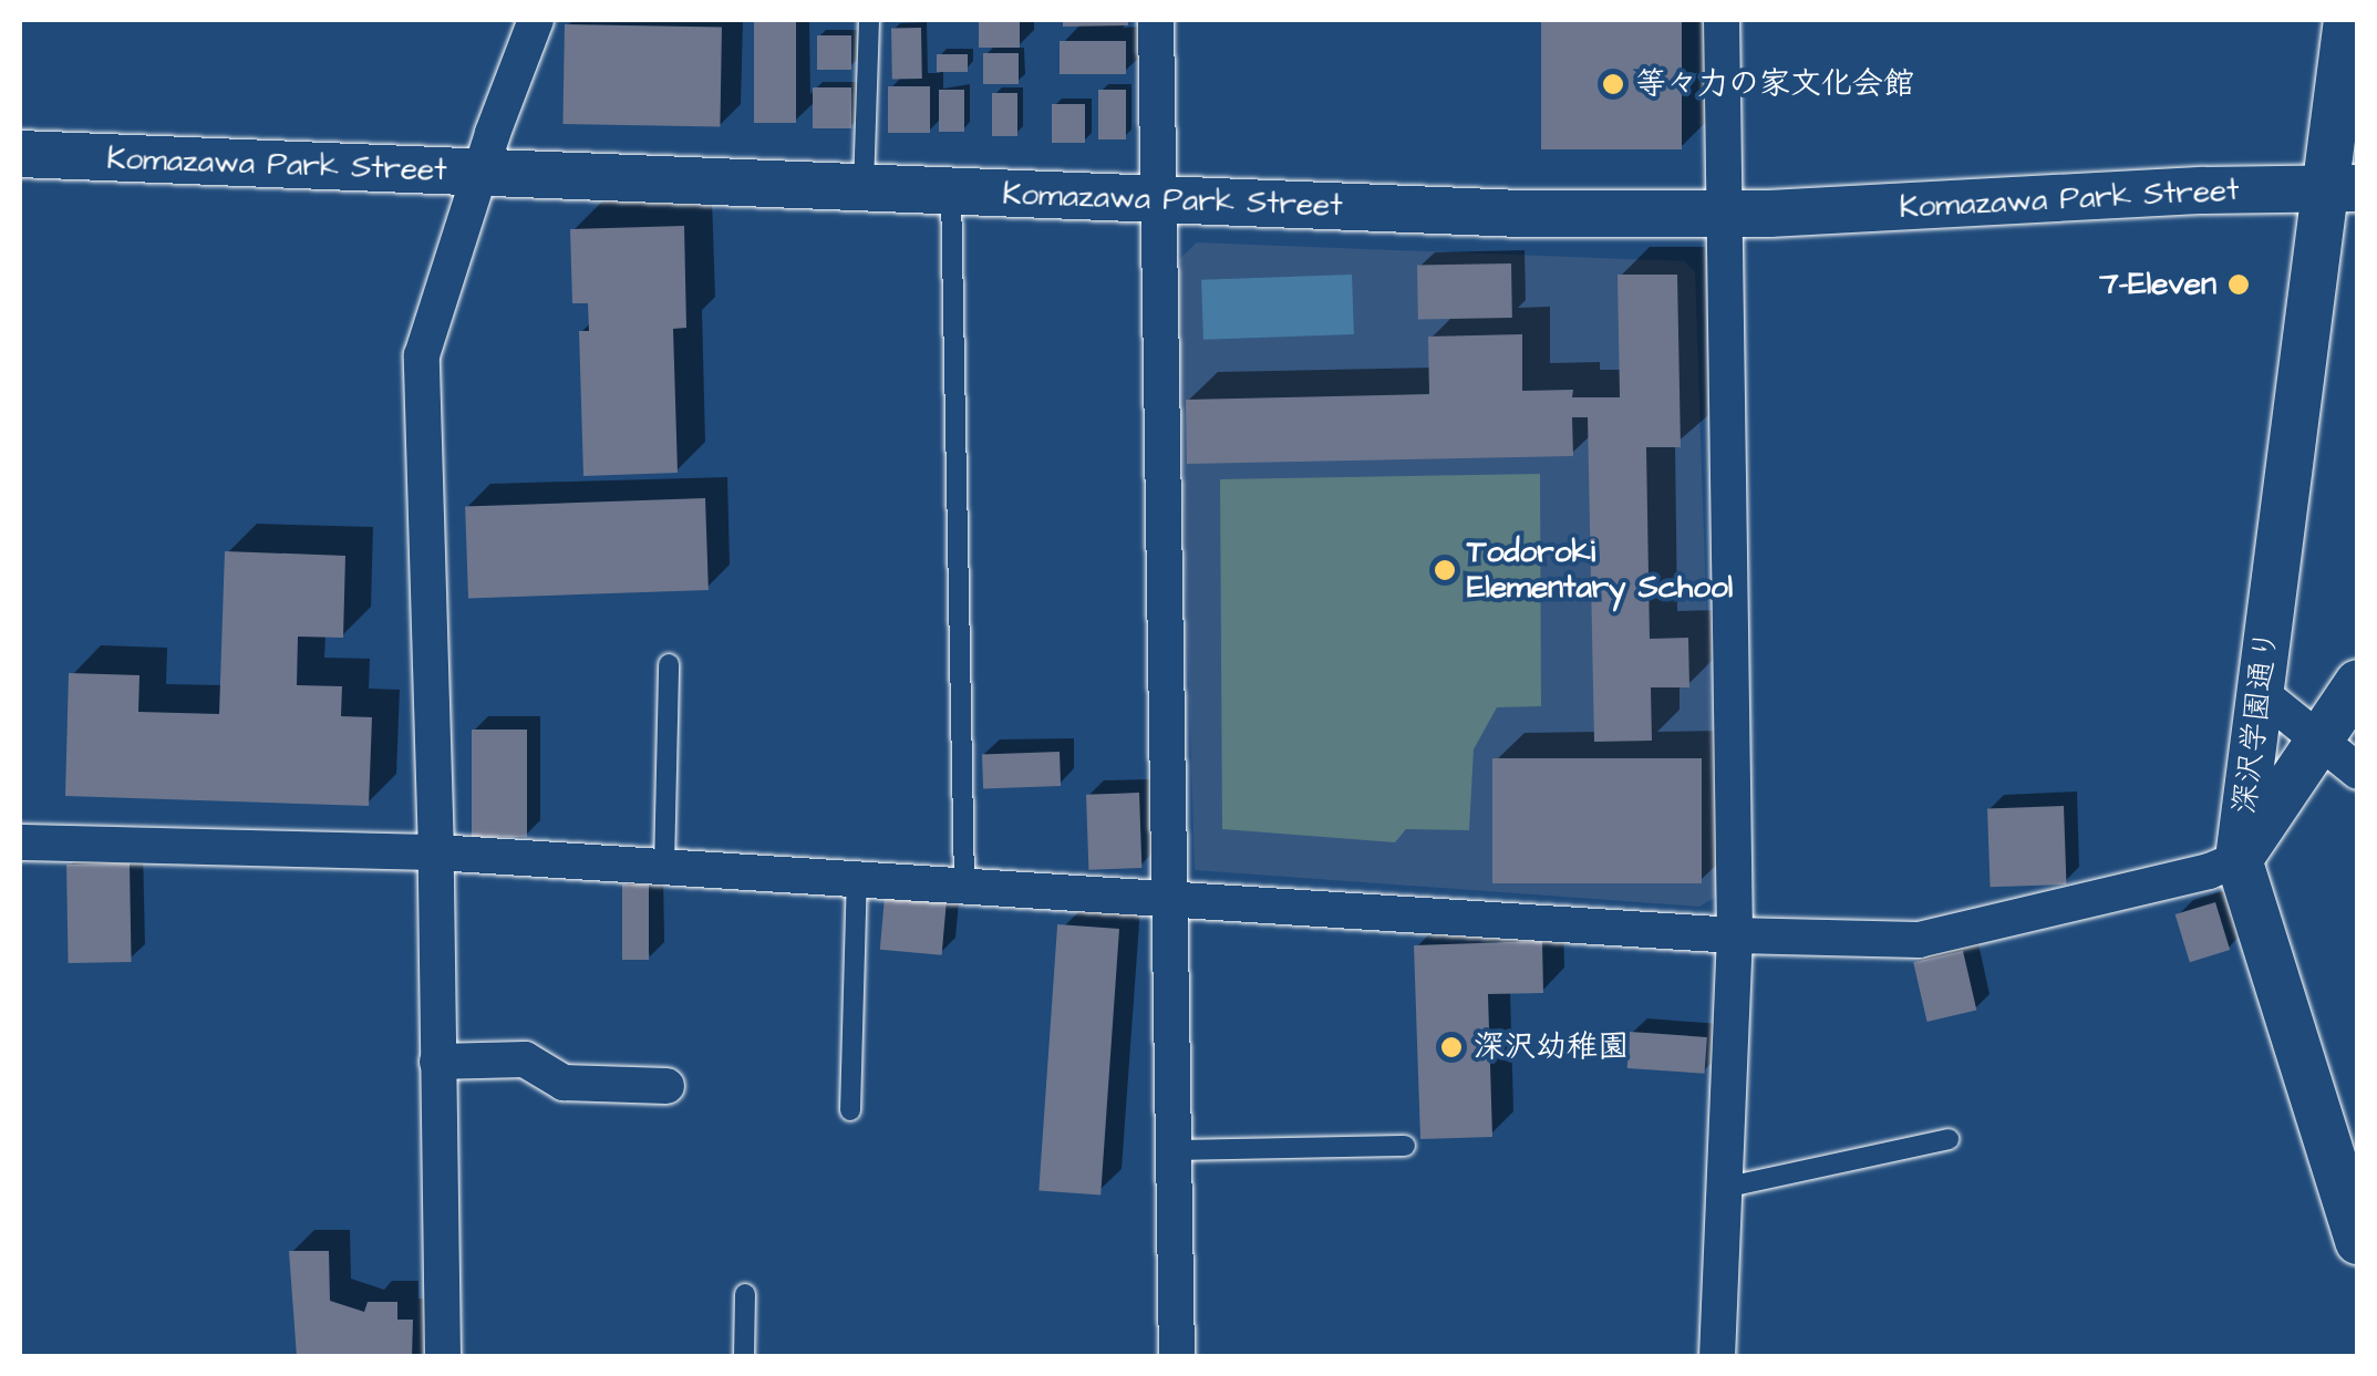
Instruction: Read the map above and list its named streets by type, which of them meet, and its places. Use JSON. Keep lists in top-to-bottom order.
{
  "streets": {
    "street": ["Komazawa Park Street", "深沢学園通り"]
  },
  "crossings": [
    ["Komazawa Park Street", "深沢学園通り"]
  ],
  "places": [
    "等々力の家文化会館",
    "7-Eleven",
    "Todoroki Elementary School",
    "深沢幼稚園"
  ]
}
